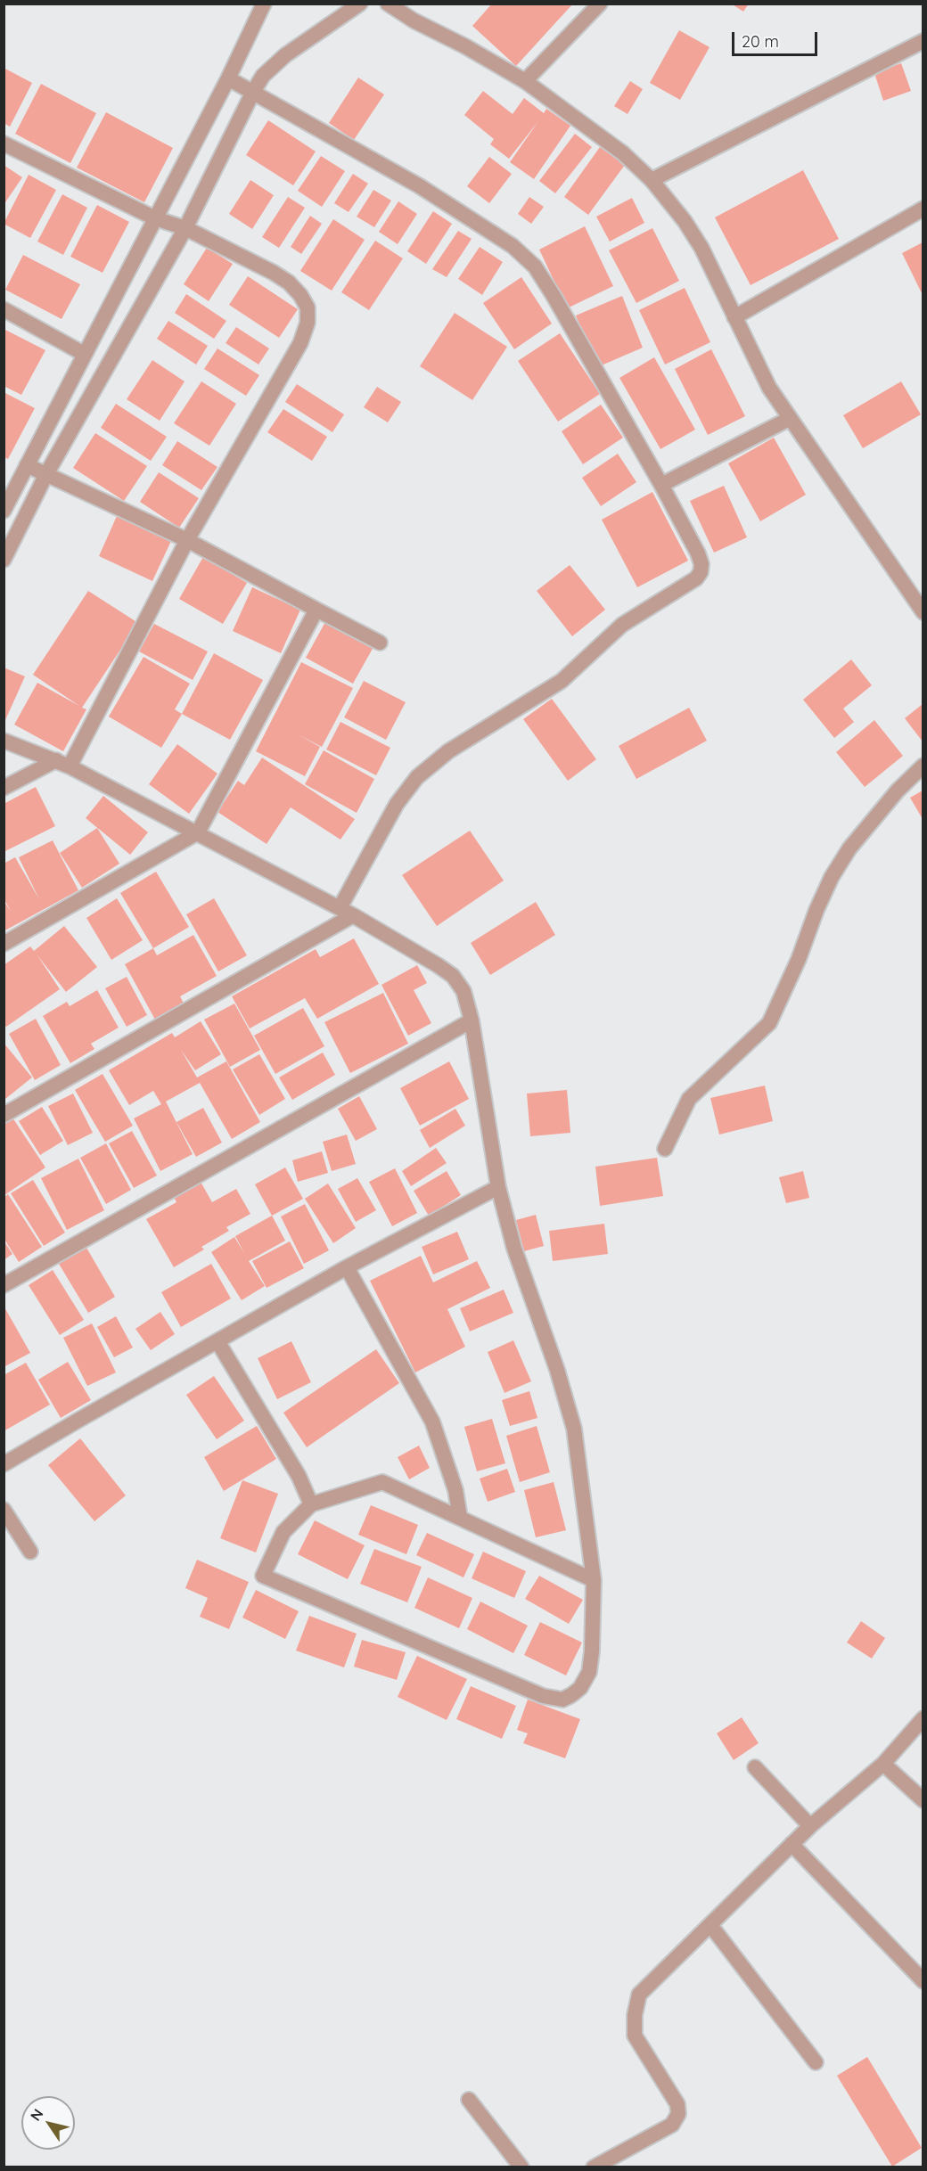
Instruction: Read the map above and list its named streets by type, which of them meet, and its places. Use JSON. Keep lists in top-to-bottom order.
{
  "scale_bar": "20 m",
  "north": "top left"
}
